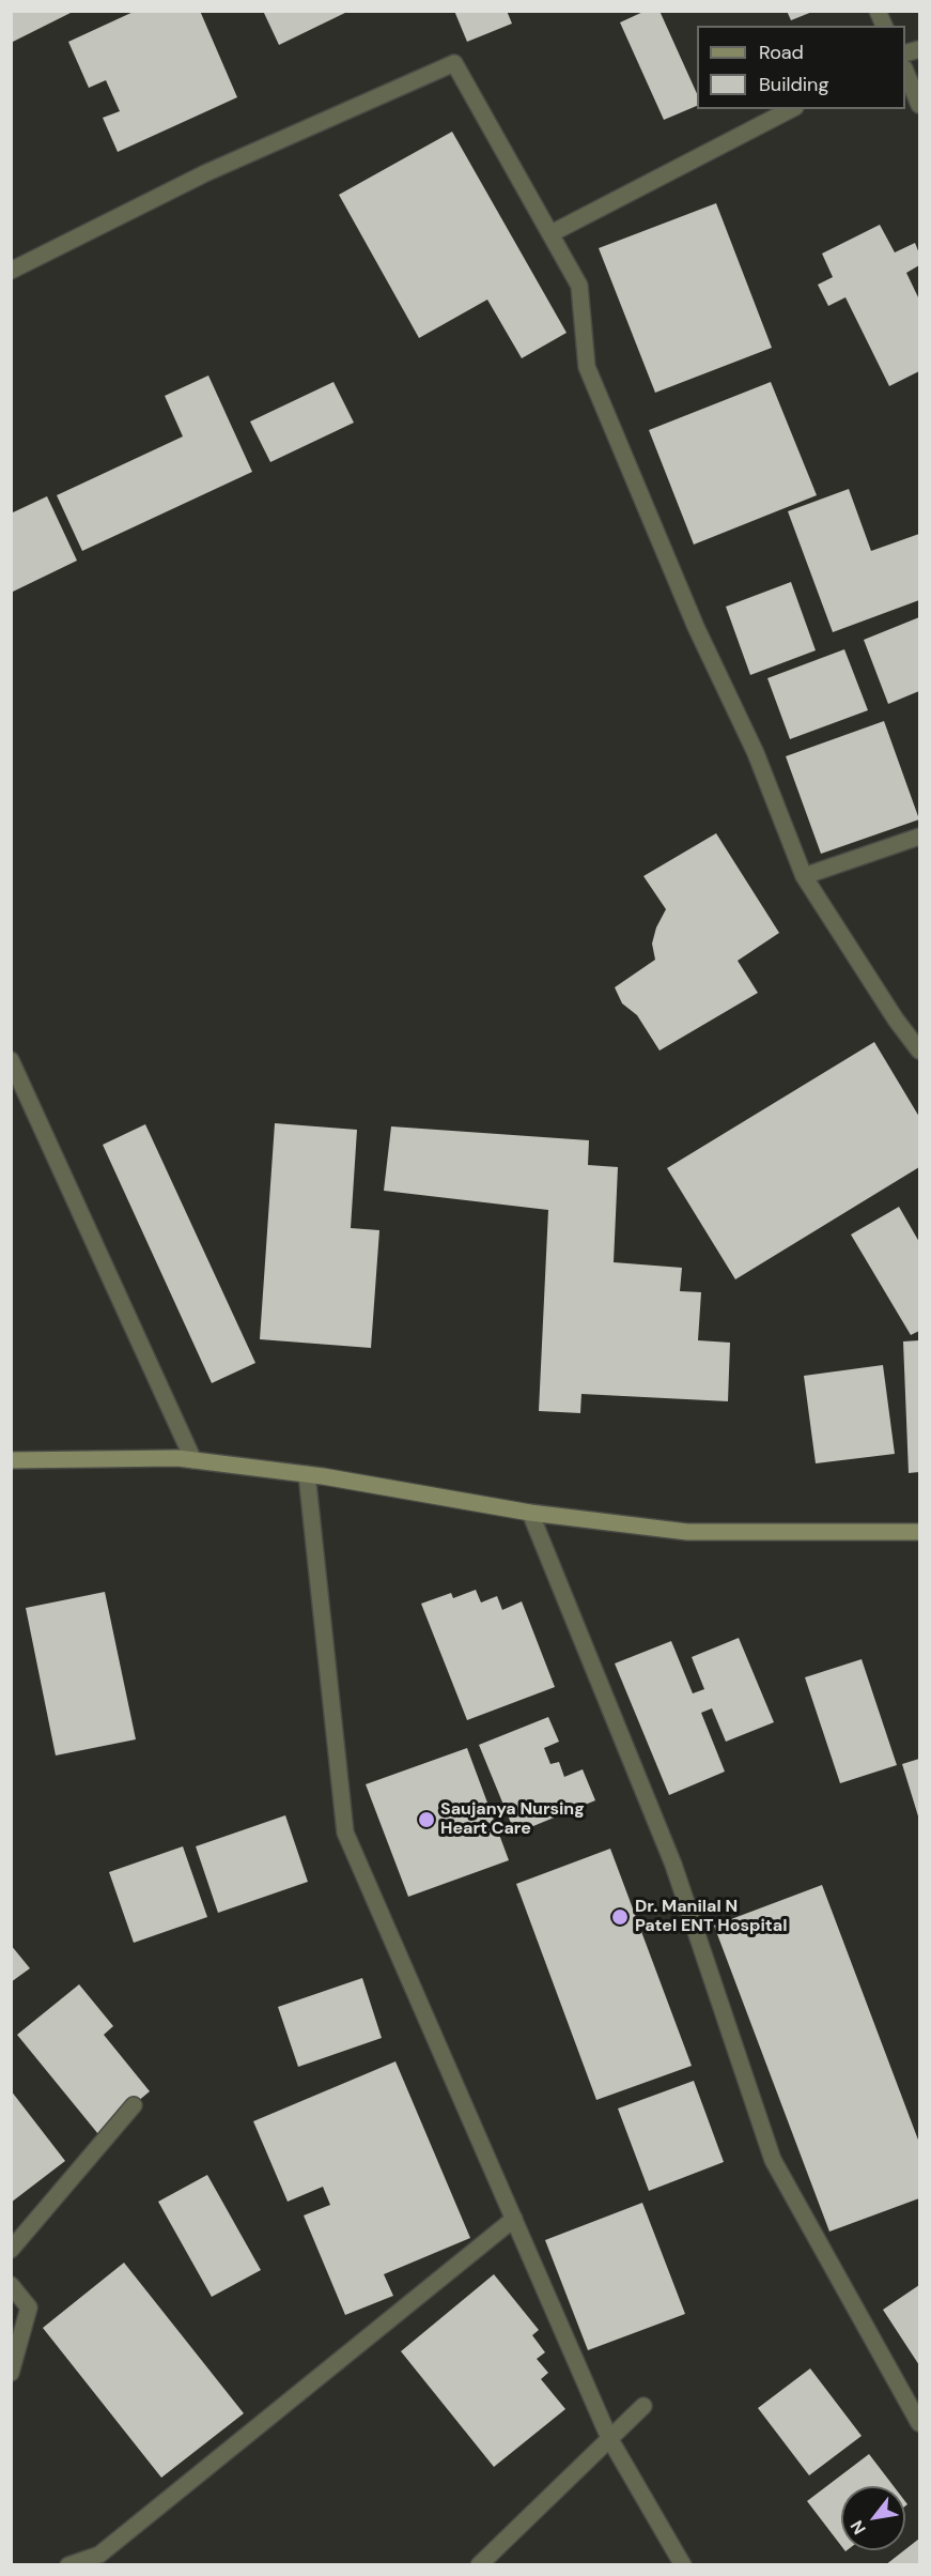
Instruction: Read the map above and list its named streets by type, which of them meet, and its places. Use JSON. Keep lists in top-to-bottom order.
{
  "places": ["Saujanya Nursing Heart Care", "Dr. Manilal N Patel ENT Hospital"],
  "legend": ["Road", "Building"],
  "north": "bottom left"
}
